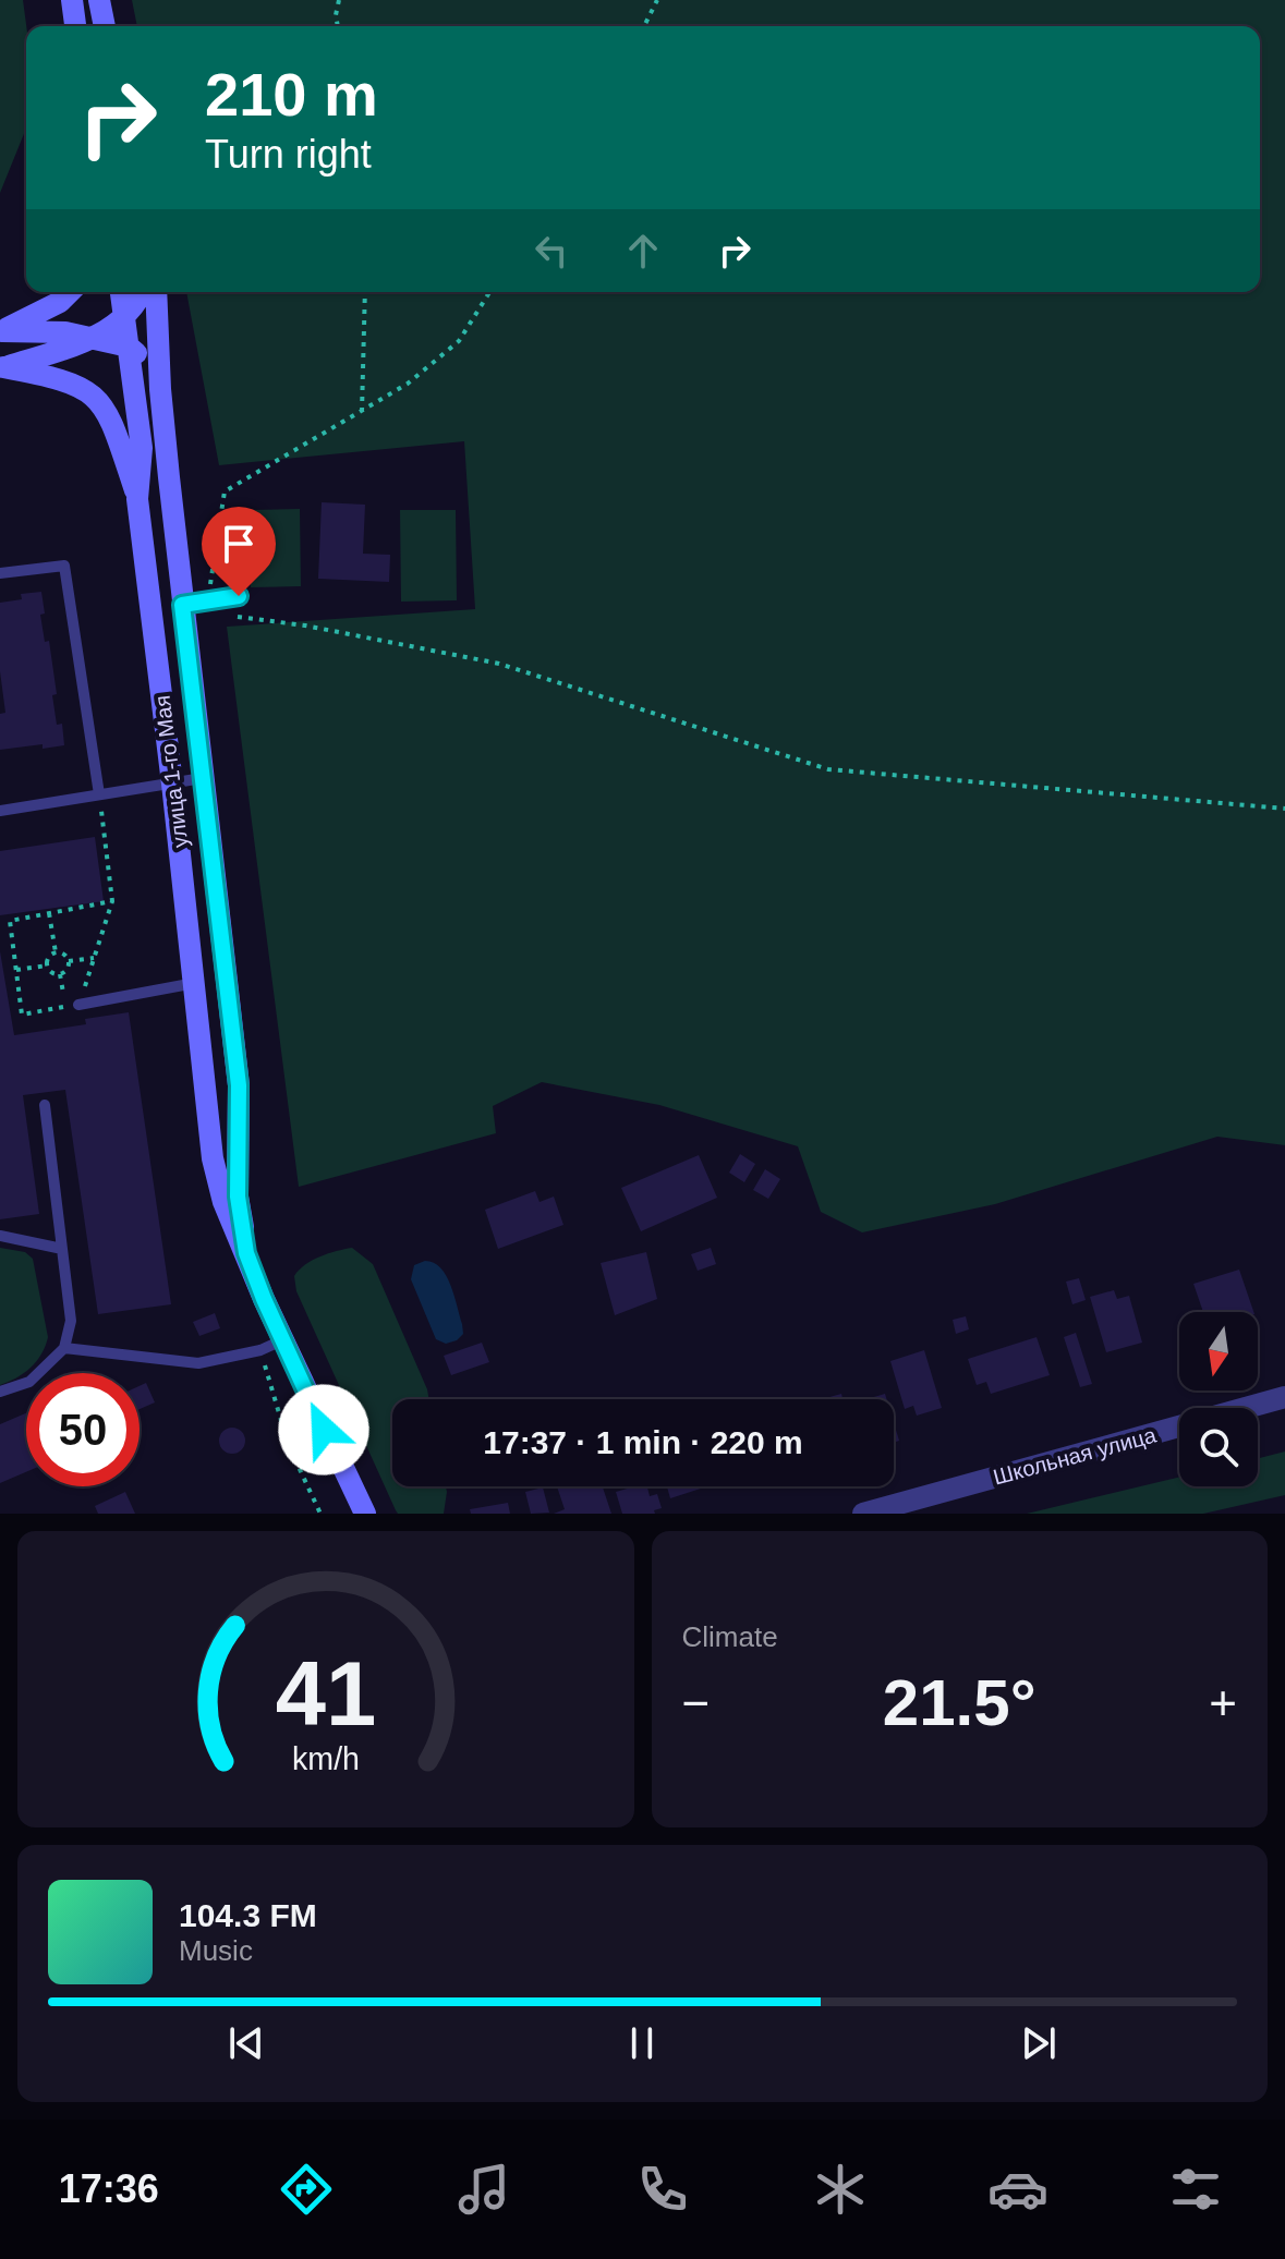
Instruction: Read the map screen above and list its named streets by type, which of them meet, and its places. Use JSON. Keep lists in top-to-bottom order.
{
  "streets": {
    "main road": ["улица 1-го Мая"],
    "street": ["Школьная улица"]
  },
  "north": "bottom",
  "page": {
    "turn": ["210 m", "Turn right"],
    "limit": "50",
    "trip": "17:37 · 1 min · 220 m",
    "tile": "Climate",
    "heat": ["−", "21.5°", "+"],
    "song": ["104.3 FM", "Music"],
    "tabs": "17:36",
    "gauge": ["41", "km/h"]
  }
}
